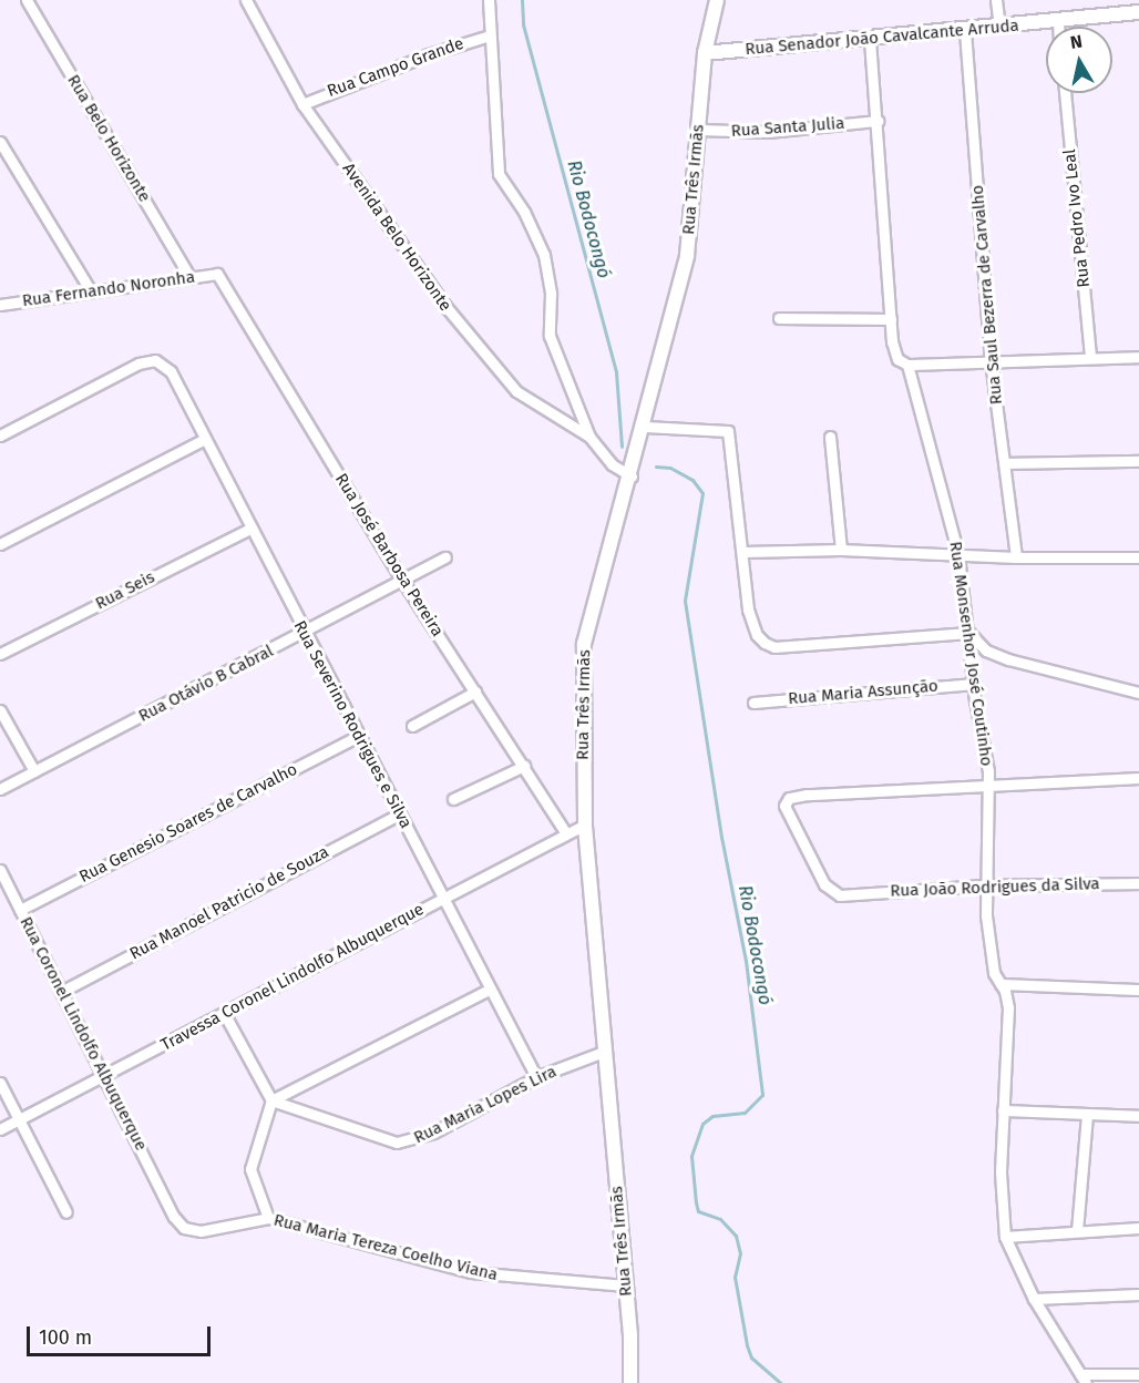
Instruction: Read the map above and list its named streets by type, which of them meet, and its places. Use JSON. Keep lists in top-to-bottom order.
{
  "streets": {
    "street": [
      "Rua Senador João Cavalcante Arruda",
      "Rua Campo Grande",
      "Rua Santa Julia",
      "Rua Belo Horizonte",
      "Rua Três Irmãs",
      "Rua Pedro Ivo Leal",
      "Avenida Belo Horizonte",
      "Rua Fernando Noronha",
      "Rua Saul Bezerra de Carvalho",
      "Rua José Barbosa Pereira",
      "Rua Seis",
      "Rua Monsenhor José Coutinho",
      "Rua Otávio B Cabral",
      "Rua Maria Assunção",
      "Rua Severino Rodrigues e Silva",
      "Rua Genesio Soares de Carvalho",
      "Rua João Rodrigues da Silva",
      "Rua Manoel Patricio de Souza",
      "Travessa Coronel Lindolfo Albuquerque",
      "Rua Coronel Lindolfo Albuquerque",
      "Rua Maria Lopes Lira",
      "Rua Maria Tereza Coelho Viana"
    ]
  },
  "crossings": [
    ["Rua Senador João Cavalcante Arruda", "Rua Três Irmãs"],
    ["Rua Senador João Cavalcante Arruda", "Rua Saul Bezerra de Carvalho"],
    ["Rua Senador João Cavalcante Arruda", "Rua Monsenhor José Coutinho"],
    ["Rua Campo Grande", "Avenida Belo Horizonte"],
    ["Rua Santa Julia", "Rua Três Irmãs"],
    ["Rua Santa Julia", "Rua Monsenhor José Coutinho"],
    ["Rua Belo Horizonte", "Rua Fernando Noronha"],
    ["Rua Três Irmãs", "Travessa Coronel Lindolfo Albuquerque"],
    ["Rua Três Irmãs", "Rua Maria Lopes Lira"],
    ["Rua Três Irmãs", "Rua Maria Tereza Coelho Viana"],
    ["Rua Fernando Noronha", "Rua José Barbosa Pereira"],
    ["Rua José Barbosa Pereira", "Rua Otávio B Cabral"],
    ["Rua José Barbosa Pereira", "Travessa Coronel Lindolfo Albuquerque"],
    ["Rua Seis", "Rua Severino Rodrigues e Silva"],
    ["Rua Monsenhor José Coutinho", "Rua Maria Assunção"],
    ["Rua Monsenhor José Coutinho", "Rua João Rodrigues da Silva"],
    ["Rua Otávio B Cabral", "Rua Severino Rodrigues e Silva"],
    ["Rua Severino Rodrigues e Silva", "Rua Genesio Soares de Carvalho"],
    ["Rua Severino Rodrigues e Silva", "Rua Manoel Patricio de Souza"],
    ["Rua Severino Rodrigues e Silva", "Travessa Coronel Lindolfo Albuquerque"],
    ["Rua Severino Rodrigues e Silva", "Rua Maria Lopes Lira"],
    ["Rua Genesio Soares de Carvalho", "Rua Coronel Lindolfo Albuquerque"],
    ["Rua Manoel Patricio de Souza", "Rua Coronel Lindolfo Albuquerque"],
    ["Travessa Coronel Lindolfo Albuquerque", "Rua Coronel Lindolfo Albuquerque"],
    ["Rua Coronel Lindolfo Albuquerque", "Rua Maria Tereza Coelho Viana"]
  ],
  "water": ["Rio Bodocongó"],
  "scale_bar": "100 m",
  "north": "top"
}
